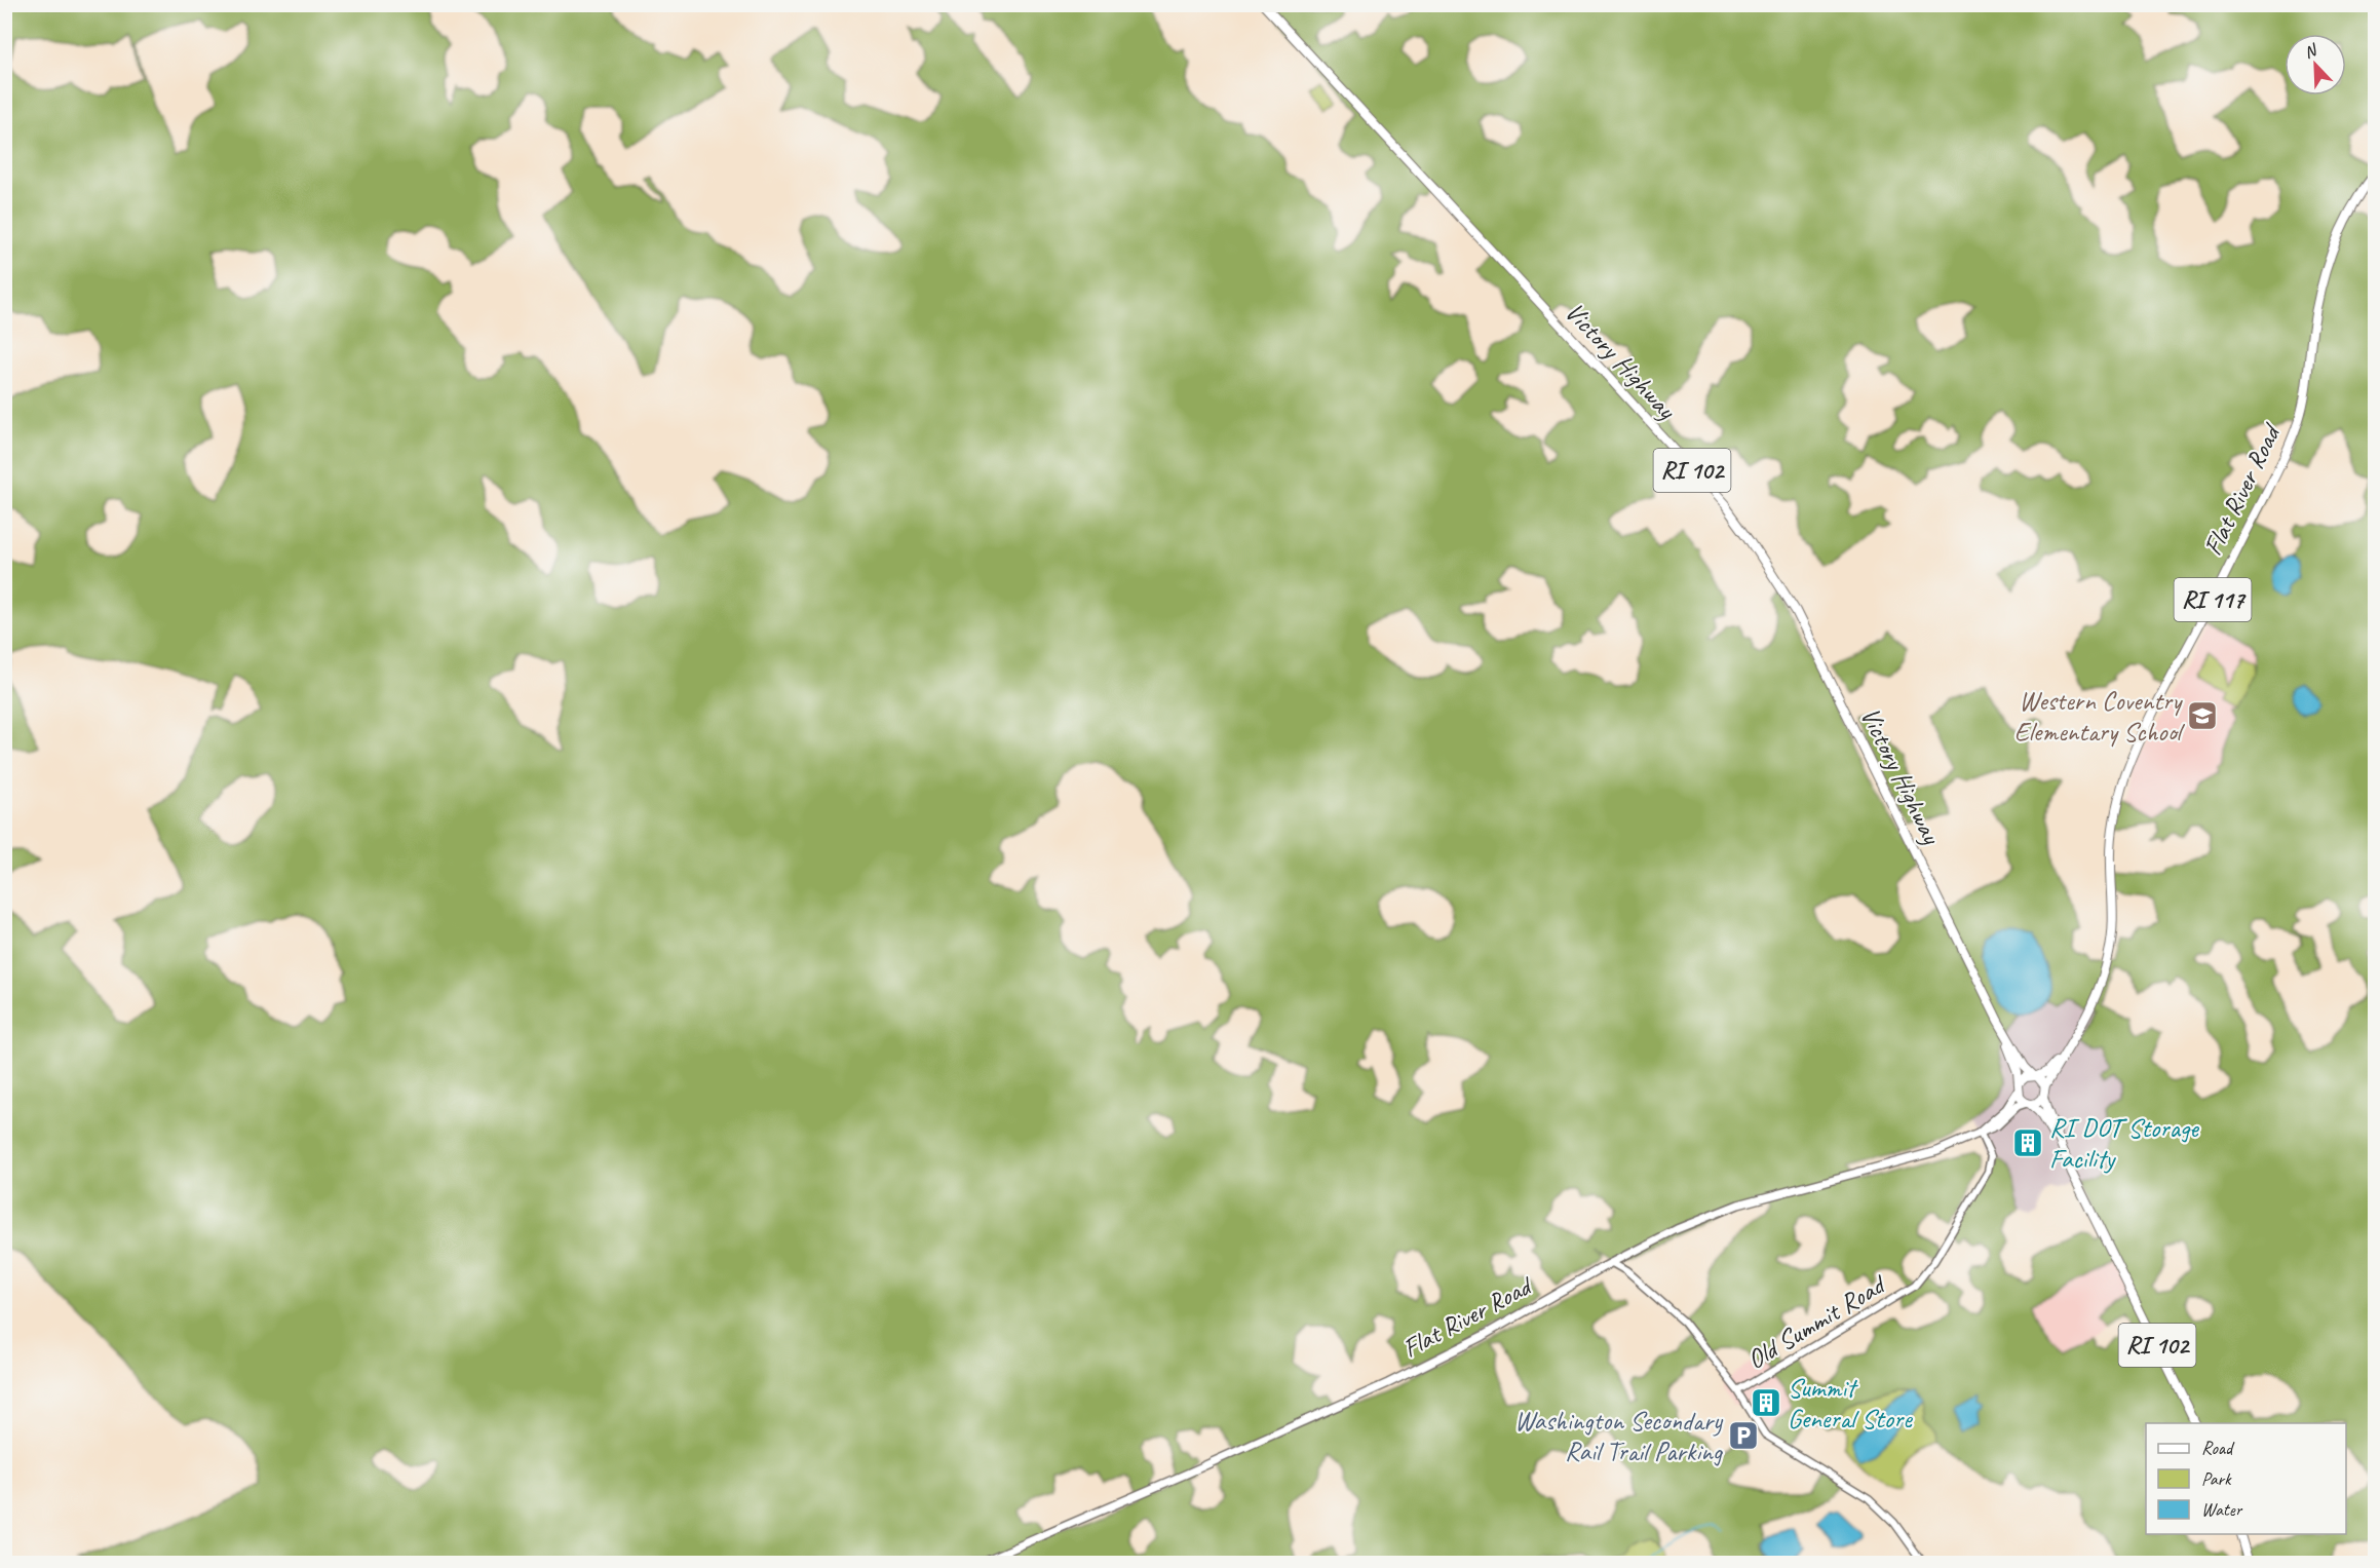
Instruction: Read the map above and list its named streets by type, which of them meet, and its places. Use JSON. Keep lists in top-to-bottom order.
{
  "streets": {
    "main road": [
      "Victory Highway",
      "RI 102",
      "Flat River Road",
      "RI 117"
    ],
    "street": ["Old Summit Road"]
  },
  "crossings": [
    ["Victory Highway", "RI 102"],
    ["Victory Highway", "Flat River Road"],
    ["RI 102", "Flat River Road"],
    ["Flat River Road", "Old Summit Road"]
  ],
  "places": {
    "school or university": ["Western Coventry Elementary School"],
    "building": ["RI DOT Storage Facility", "Summit General Store"],
    "parking": ["Washington Secondary Rail Trail Parking"]
  },
  "legend": ["Road", "Park", "Water"],
  "north": "top left"
}
